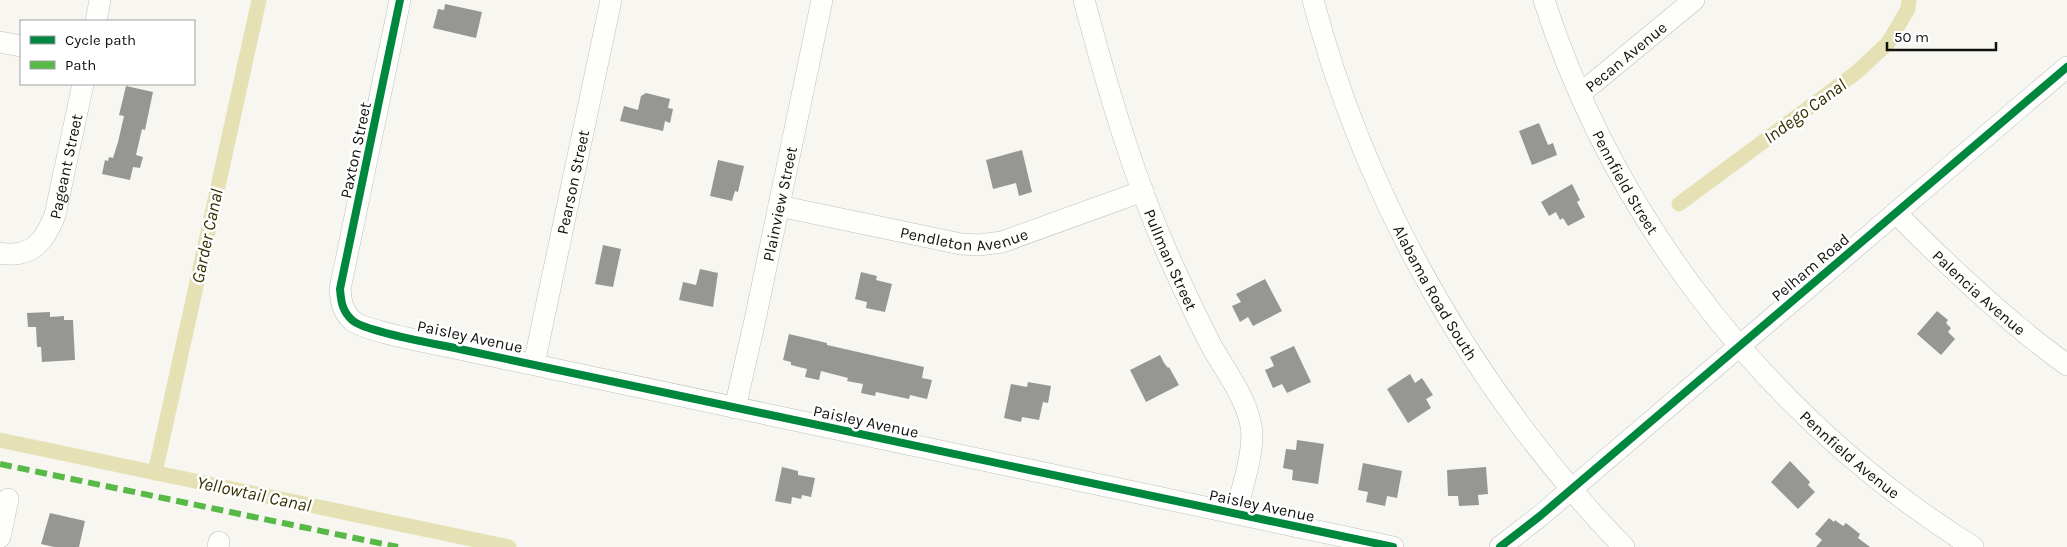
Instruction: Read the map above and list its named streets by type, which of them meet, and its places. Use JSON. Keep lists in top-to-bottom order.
{
  "streets": {
    "street": [
      "Pecan Avenue",
      "Paxton Street",
      "Pageant Street",
      "Pennfield Street",
      "Pearson Street",
      "Plainview Street",
      "Pendleton Avenue",
      "Pullman Street",
      "Pelham Road",
      "Alabama Road South",
      "Palencia Avenue",
      "Paisley Avenue",
      "Pennfield Avenue"
    ]
  },
  "crossings": [
    ["Pecan Avenue", "Pennfield Street"],
    ["Paxton Street", "Paisley Avenue"],
    ["Pennfield Street", "Pelham Road"],
    ["Pennfield Street", "Pennfield Avenue"],
    ["Pearson Street", "Paisley Avenue"],
    ["Plainview Street", "Pendleton Avenue"],
    ["Plainview Street", "Paisley Avenue"],
    ["Pendleton Avenue", "Pullman Street"],
    ["Pullman Street", "Paisley Avenue"],
    ["Pelham Road", "Alabama Road South"],
    ["Pelham Road", "Palencia Avenue"],
    ["Pelham Road", "Pennfield Avenue"]
  ],
  "water": ["Indego Canal", "Garder Canal", "Yellowtail Canal"],
  "legend": ["Cycle path", "Path"],
  "scale_bar": "50 m"
}
